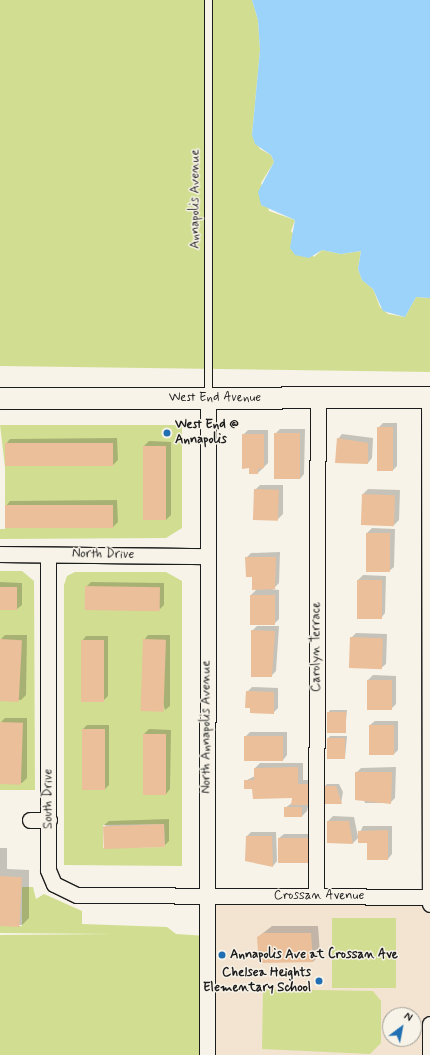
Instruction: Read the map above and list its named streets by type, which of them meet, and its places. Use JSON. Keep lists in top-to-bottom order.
{
  "streets": {
    "main road": ["West End Avenue"],
    "street": [
      "North Drive",
      "Carolyn Terrace",
      "North Annapolis Avenue",
      "South Drive",
      "Crossan Avenue"
    ],
    "lane": ["Annapolis Avenue"]
  },
  "crossings": [
    ["Annapolis Avenue", "West End Avenue"],
    ["Annapolis Avenue", "North Annapolis Avenue"],
    ["West End Avenue", "Carolyn Terrace"],
    ["West End Avenue", "North Annapolis Avenue"],
    ["North Drive", "North Annapolis Avenue"],
    ["North Drive", "South Drive"],
    ["Carolyn Terrace", "Crossan Avenue"],
    ["North Annapolis Avenue", "South Drive"],
    ["North Annapolis Avenue", "Crossan Avenue"],
    ["South Drive", "Crossan Avenue"]
  ],
  "places": ["West End @ Annapolis", "Annapolis Ave at Crossan Ave", "Chelsea Heights Elementary School"],
  "north": "top right"
}
